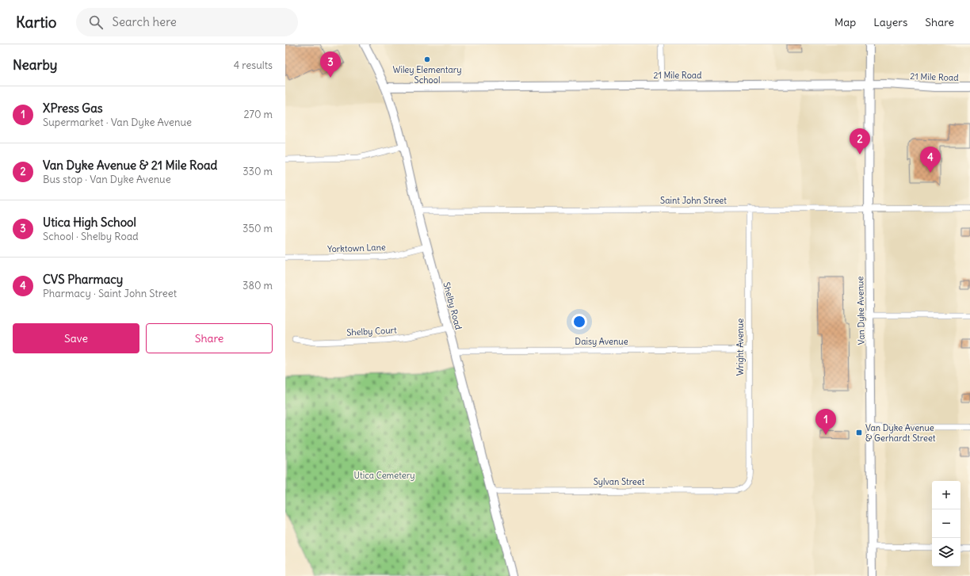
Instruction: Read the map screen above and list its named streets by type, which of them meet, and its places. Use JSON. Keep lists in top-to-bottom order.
{
  "streets": {
    "street": [
      "21 Mile Road",
      "Saint John Street",
      "Yorktown Lane",
      "Shelby Road",
      "Van Dyke Avenue",
      "Shelby Court",
      "Daisy Avenue",
      "Wright Avenue",
      "Sylvan Street"
    ]
  },
  "crossings": [
    ["21 Mile Road", "Shelby Road"],
    ["21 Mile Road", "Van Dyke Avenue"],
    ["Saint John Street", "Shelby Road"],
    ["Saint John Street", "Van Dyke Avenue"],
    ["Saint John Street", "Wright Avenue"],
    ["Yorktown Lane", "Shelby Road"],
    ["Shelby Road", "Shelby Court"],
    ["Shelby Road", "Daisy Avenue"],
    ["Shelby Road", "Sylvan Street"],
    ["Daisy Avenue", "Wright Avenue"],
    ["Wright Avenue", "Sylvan Street"]
  ],
  "parks": ["Utica Cemetery"],
  "places": {
    "other": ["Wiley Elementary School"],
    "transit": ["Van Dyke Avenue & Gerhardt Street"]
  },
  "page": {
    "header": "Kartio",
    "search": "Search here",
    "nav": ["Map", "Layers", "Share"],
    "heading": ["Nearby", "4 results"],
    "pins": [
      "3",
      "2",
      "4",
      "1"
    ],
    "list": [
      {
        "mark": "1",
        "name": "XPress Gas",
        "note": "Supermarket · Van Dyke Avenue",
        "value": "270 m"
      },
      {
        "mark": "2",
        "name": "Van Dyke Avenue & 21 Mile Road",
        "note": "Bus stop · Van Dyke Avenue",
        "value": "330 m"
      },
      {
        "mark": "3",
        "name": "Utica High School",
        "note": "School · Shelby Road",
        "value": "350 m"
      },
      {
        "mark": "4",
        "name": "CVS Pharmacy",
        "note": "Pharmacy · Saint John Street",
        "value": "380 m"
      }
    ],
    "buttons": ["Save", "Share"],
    "map_buttons": ["+", "−"]
  }
}
